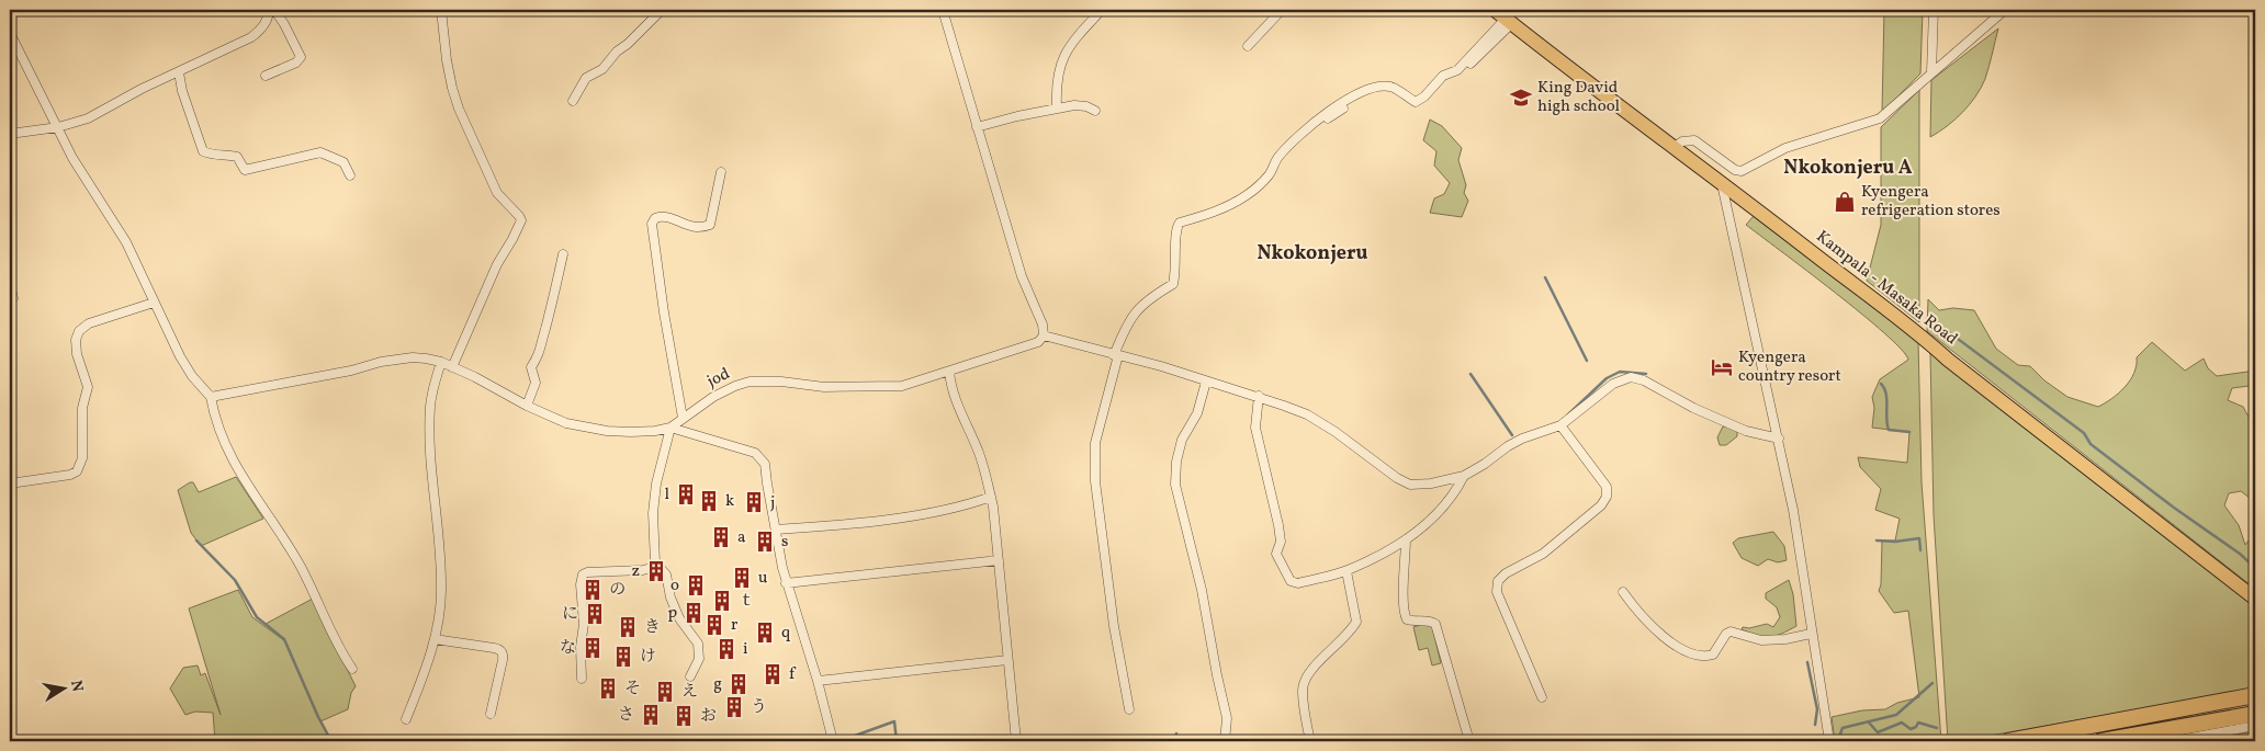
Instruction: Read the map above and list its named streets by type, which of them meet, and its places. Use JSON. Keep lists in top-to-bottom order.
{
  "streets": {
    "highway": ["Kampala - Masaka Road"],
    "street": ["jod"]
  },
  "districts": ["Nkokonjeru A", "Nkokonjeru"],
  "places": {
    "school or university": ["King David high school"],
    "shop": ["Kyengera refrigeration stores"],
    "hotel": ["Kyengera country resort"],
    "building": [
      "l",
      "k",
      "j",
      "a",
      "s",
      "z",
      "u",
      "o",
      "の",
      "ｔ",
      "p",
      "に",
      "r",
      "き",
      "q",
      "な",
      "i",
      "け",
      "f",
      "g",
      "そ",
      "え",
      "う",
      "さ",
      "お"
    ]
  },
  "north": "right"
}
